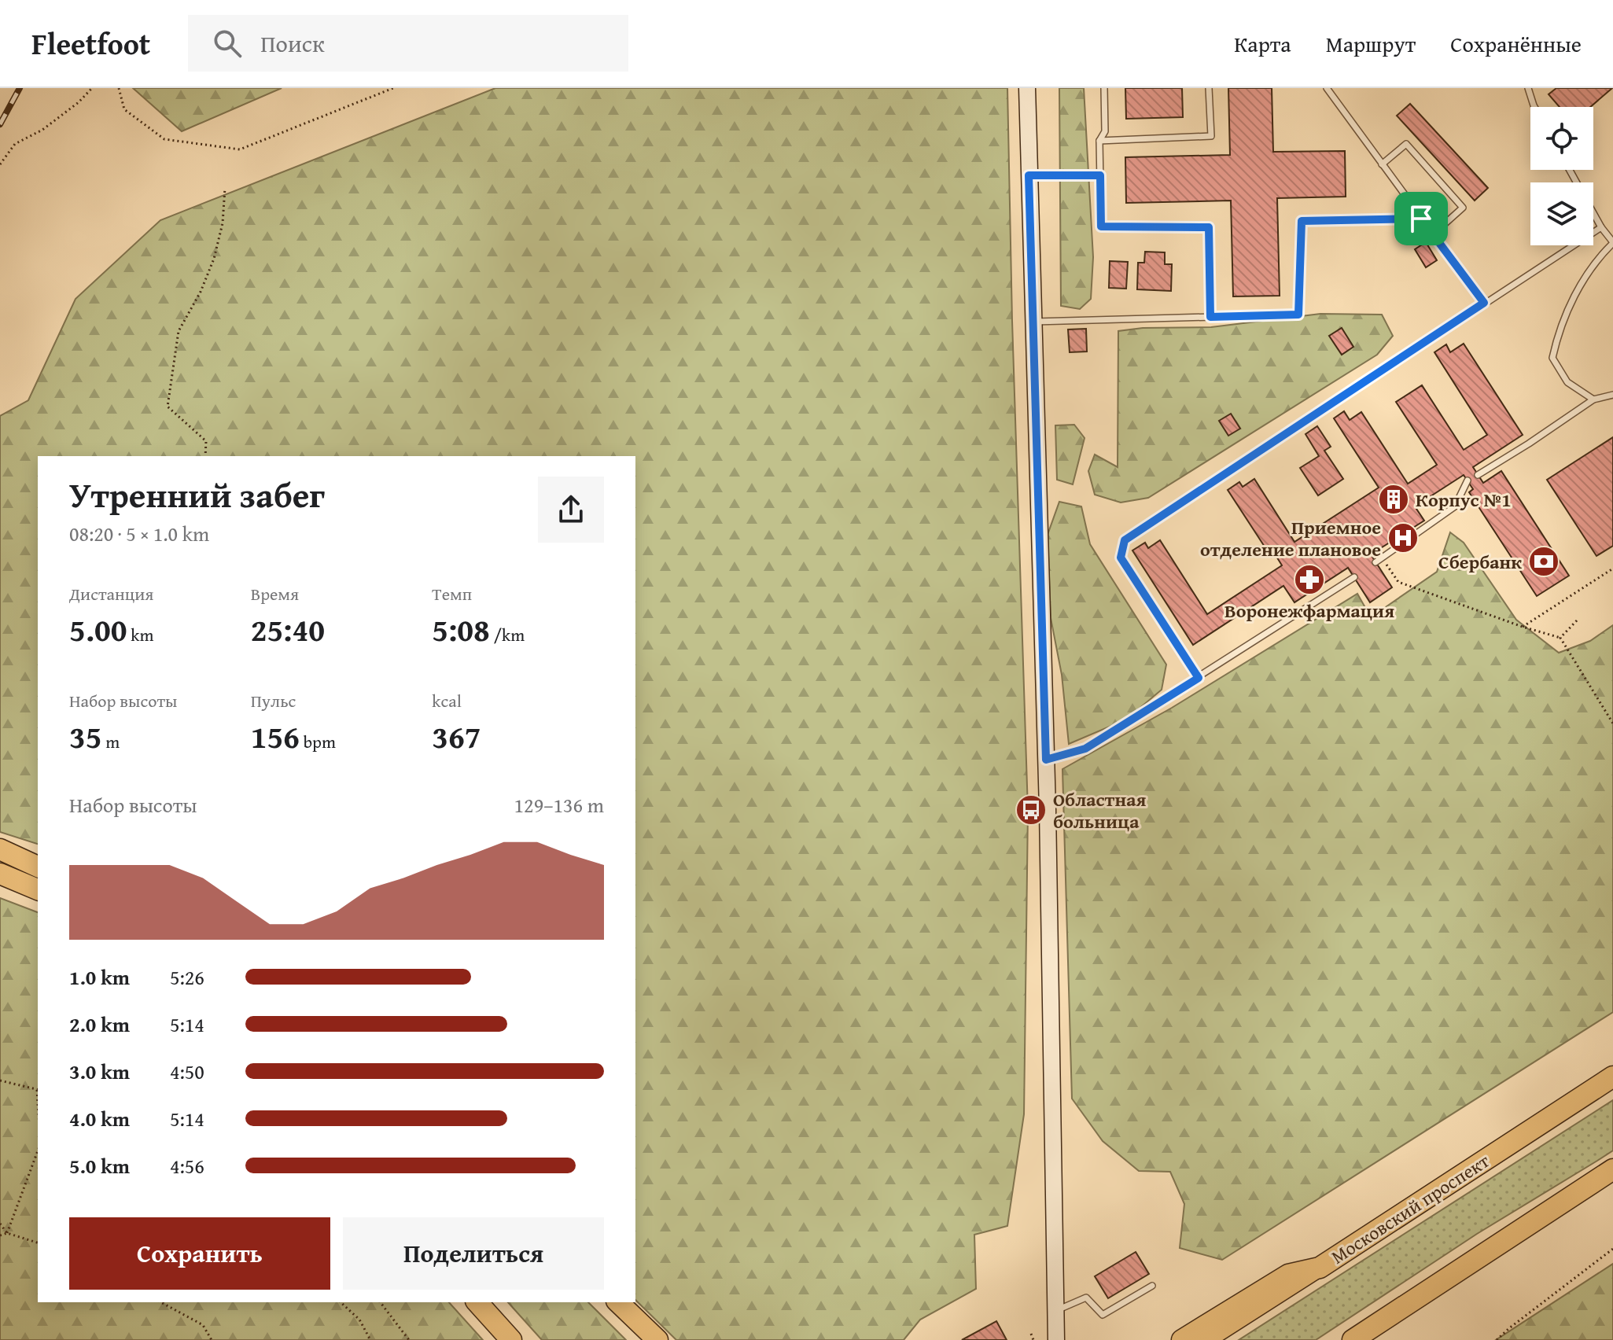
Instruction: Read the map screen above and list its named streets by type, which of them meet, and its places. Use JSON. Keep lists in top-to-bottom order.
{
  "streets": {
    "highway": ["Московский проспект"]
  },
  "places": {
    "building": ["Корпус №1"],
    "hospital": ["Приемное отделение плановое"],
    "bank": ["Сбербанк"],
    "pharmacy": ["Воронежфармация"],
    "bus stop": ["Областная больница"]
  },
  "page": {
    "header": "Fleetfoot",
    "search": "Поиск",
    "nav": ["Карта", "Маршрут", "Сохранённые"],
    "heading": ["Утренний забег", "08:20 · 5 × 1.0 km"],
    "stats": [
      ["Дистанция", "5.00 km"],
      ["Время", "25:40"],
      ["Темп", "5:08 /km"],
      ["Набор высоты", "35 m"],
      ["Пульс", "156 bpm"],
      ["kcal", "367"]
    ],
    "chart": ["Набор высоты", "129–136 m"],
    "list": [
      {
        "name": "1.0 km",
        "note": "5:26"
      },
      {
        "name": "2.0 km",
        "note": "5:14"
      },
      {
        "name": "3.0 km",
        "note": "4:50"
      },
      {
        "name": "4.0 km",
        "note": "5:14"
      },
      {
        "name": "5.0 km",
        "note": "4:56"
      }
    ],
    "buttons": ["Сохранить", "Поделиться"]
  }
}
